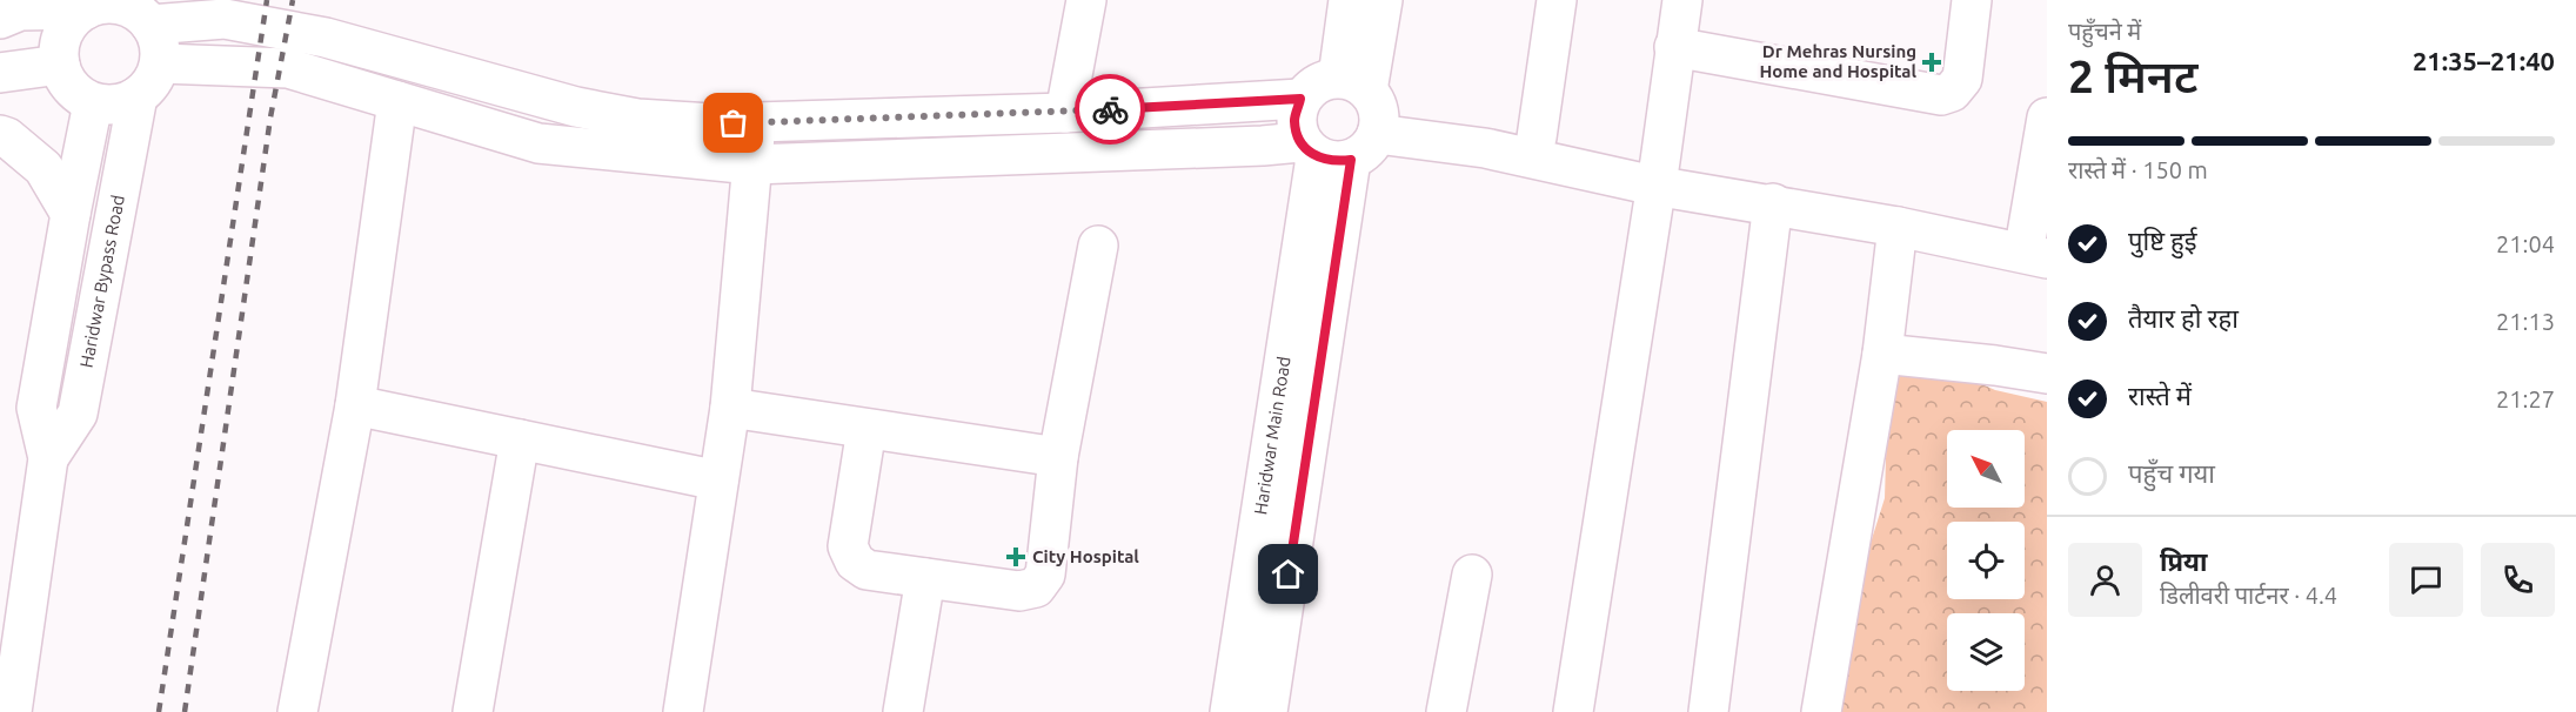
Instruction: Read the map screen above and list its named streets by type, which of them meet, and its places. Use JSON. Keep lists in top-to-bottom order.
{
  "streets": {
    "street": ["Haridwar Bypass Road", "Haridwar Main Road"]
  },
  "places": {
    "health": ["Dr Mehras Nursing Home and Hospital", "City Hospital"]
  },
  "north": "top left",
  "page": {
    "heading": ["2 मिनट", "पहुँचने में", "21:35–21:40"],
    "panel": ["प्रिया", "डिलीवरी पार्टनर · 4.4"],
    "bar": "रास्ते में · 150 m",
    "list": [
      ["पुष्टि हुई", "21:04"],
      ["तैयार हो रहा", "21:13"],
      ["रास्ते में", "21:27"],
      "पहुँच गया"
    ]
  }
}
